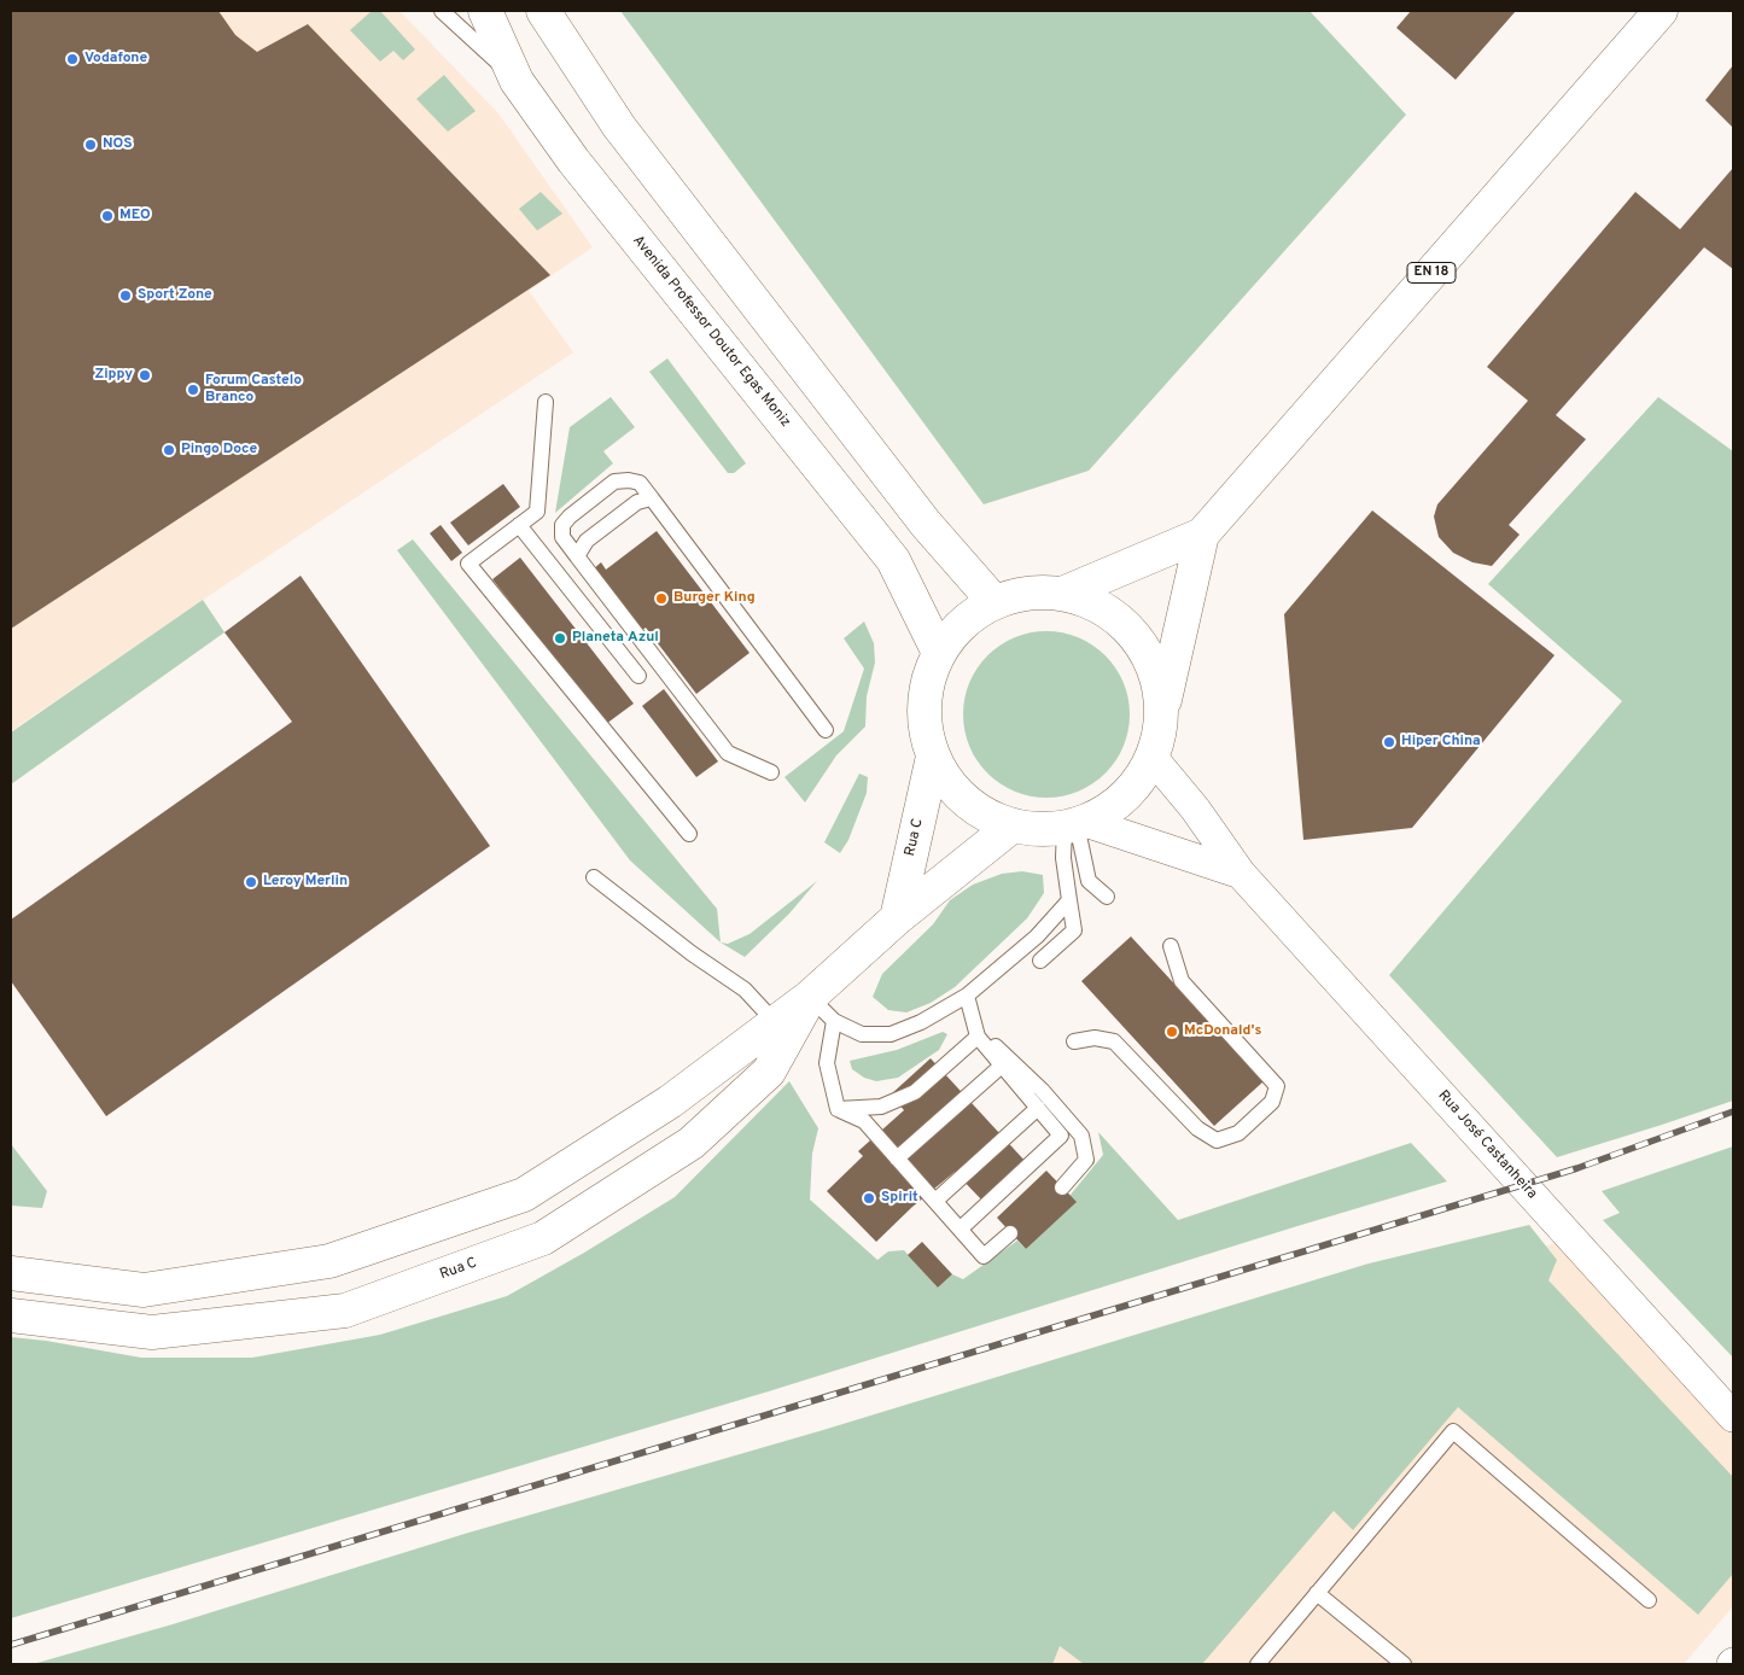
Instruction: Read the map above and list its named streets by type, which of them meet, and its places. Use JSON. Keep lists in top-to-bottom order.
{
  "streets": {
    "main road": ["EN 18", "Avenida Professor Doutor Egas Moniz", "Rua C"],
    "street": ["Rua José Castanheira"]
  },
  "places": [
    "Vodafone",
    "NOS",
    "MEO",
    "Sport Zone",
    "Zippy",
    "Forum Castelo Branco",
    "Pingo Doce",
    "Burger King",
    "Planeta Azul",
    "Hiper China",
    "Leroy Merlin",
    "McDonald's",
    "Spirit"
  ]
}
